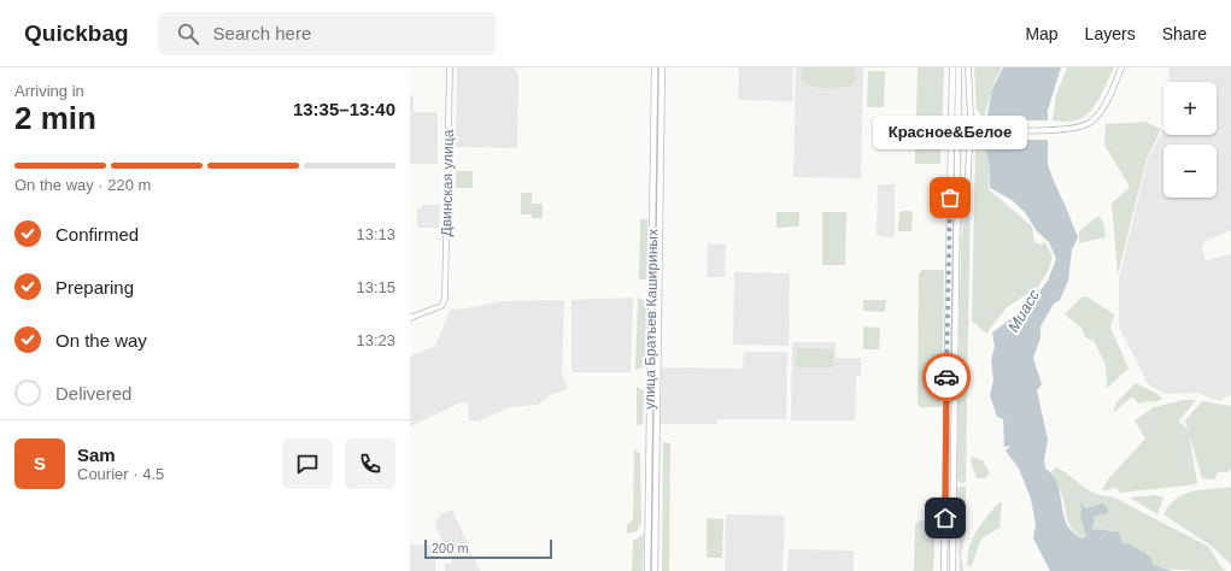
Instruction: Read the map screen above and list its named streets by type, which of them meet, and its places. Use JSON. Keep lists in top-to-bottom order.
{
  "streets": {
    "main road": ["улица Братьев Кашириных"],
    "street": ["Двинская улица"]
  },
  "water": ["Миасс"],
  "places": ["Красное&Белое"],
  "scale_bar": "200 m",
  "page": {
    "header": "Quickbag",
    "search": "Search here",
    "nav": ["Map", "Layers", "Share"],
    "heading": ["2 min", "Arriving in", "13:35–13:40"],
    "panel": ["Sam", "Courier · 4.5"],
    "map_buttons": ["+", "−"],
    "bubble": "Красное&Белое",
    "bar": "On the way · 220 m",
    "list": [
      ["Confirmed", "13:13"],
      ["Preparing", "13:15"],
      ["On the way", "13:23"],
      "Delivered"
    ],
    "round": "S",
    "scale": "200 m"
  }
}
